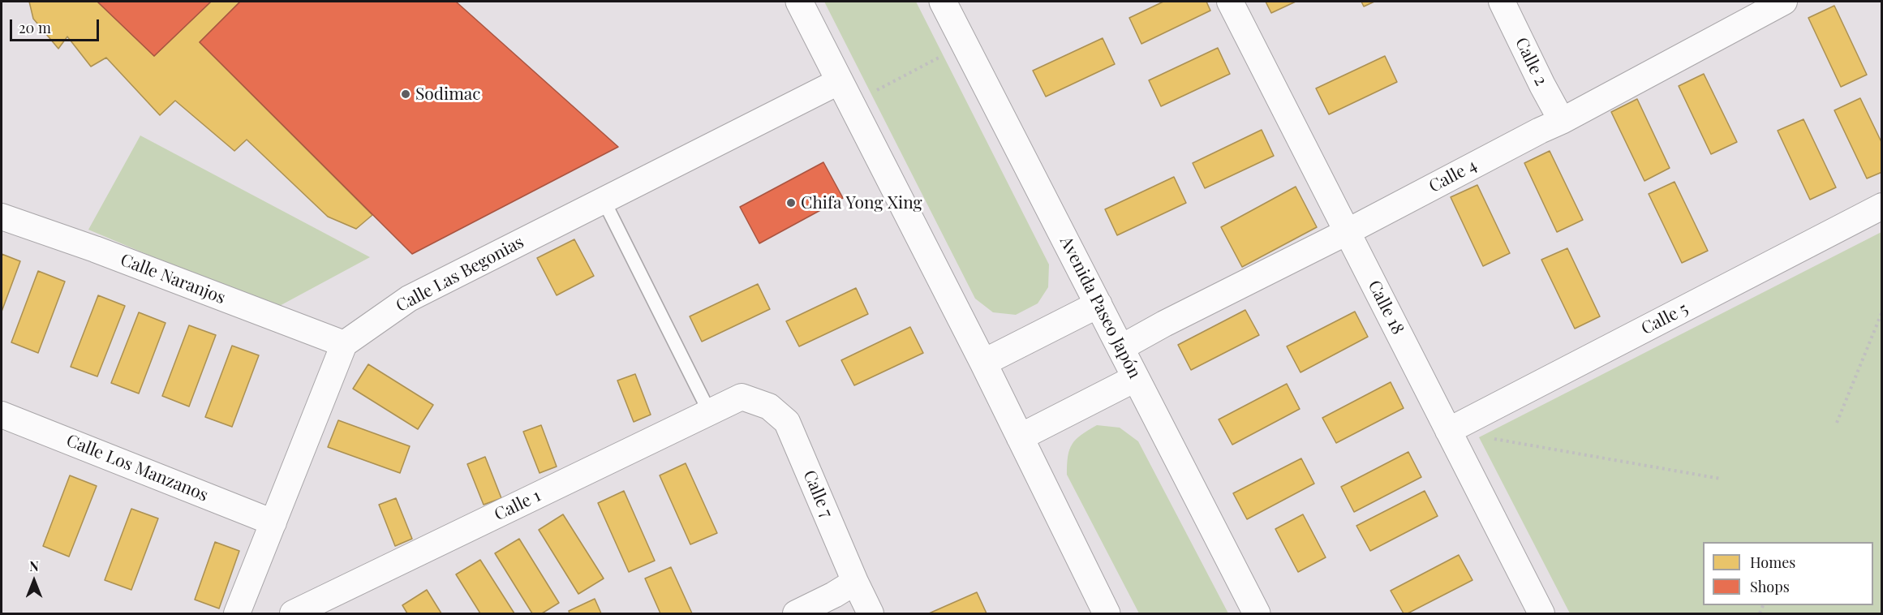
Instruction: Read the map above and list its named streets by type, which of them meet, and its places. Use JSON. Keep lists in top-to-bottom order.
{
  "streets": {
    "main road": ["Avenida Paseo Japón"],
    "street": [
      "Calle 2",
      "Calle 4",
      "Calle Las Begonias",
      "Calle Naranjos",
      "Calle 18",
      "Calle 5",
      "Calle Los Manzanos",
      "Calle 7",
      "Calle 1"
    ]
  },
  "crossings": [
    ["Calle 2", "Calle 4"],
    ["Calle 4", "Avenida Paseo Japón"],
    ["Calle 4", "Calle 18"],
    ["Calle Las Begonias", "Calle Naranjos"],
    ["Calle 18", "Calle 5"],
    ["Calle 7", "Calle 1"]
  ],
  "places": ["Sodimac", "Chifa Yong Xing"],
  "legend": ["Homes", "Shops"],
  "scale_bar": "20 m",
  "north": "top"
}
